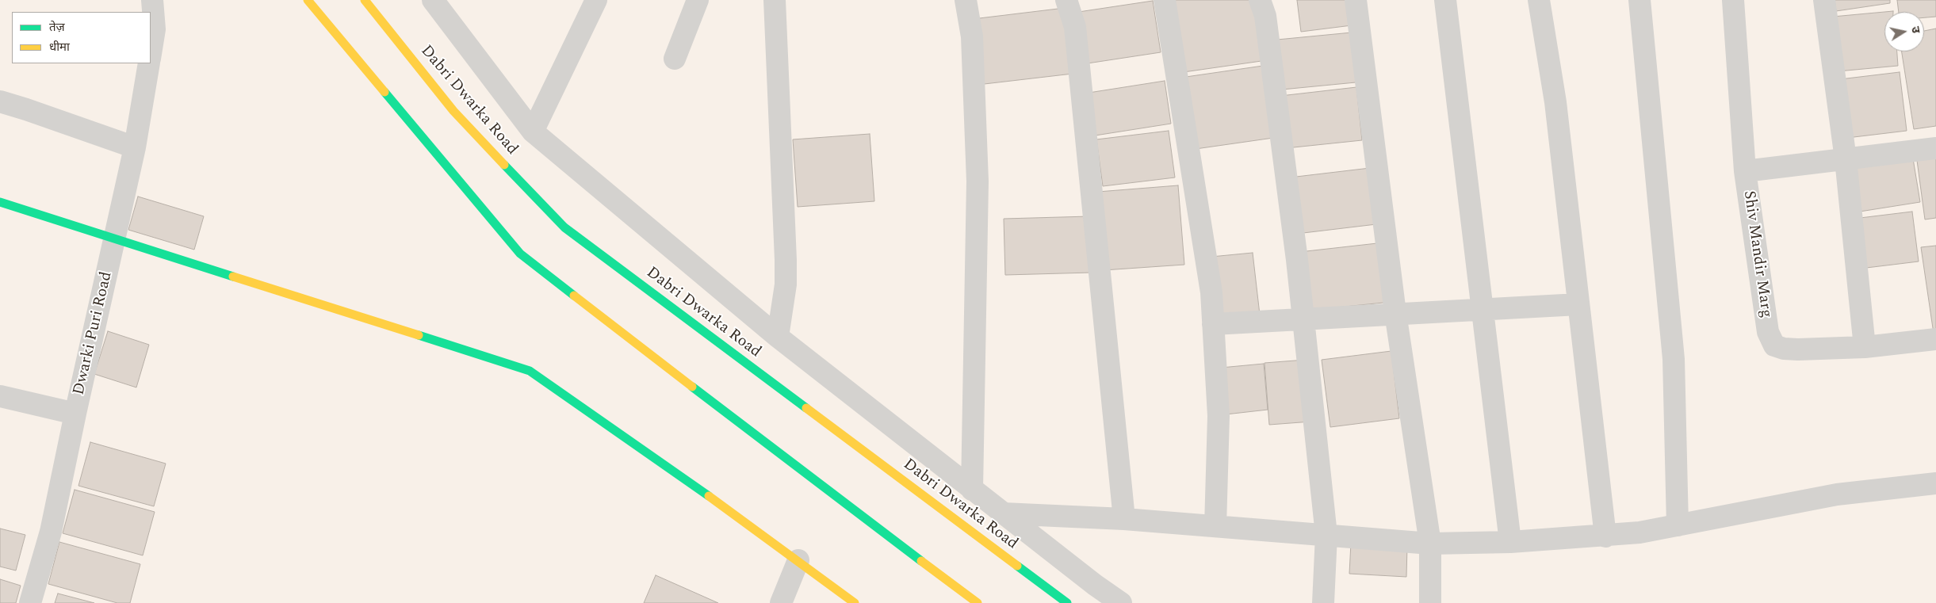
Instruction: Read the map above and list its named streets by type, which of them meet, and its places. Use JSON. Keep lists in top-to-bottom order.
{
  "streets": {
    "main road": ["Dabri Dwarka Road"],
    "street": ["Shiv Mandir Marg", "Dwarki Puri Road"]
  },
  "legend": ["तेज़", "धीमा"],
  "north": "right"
}
